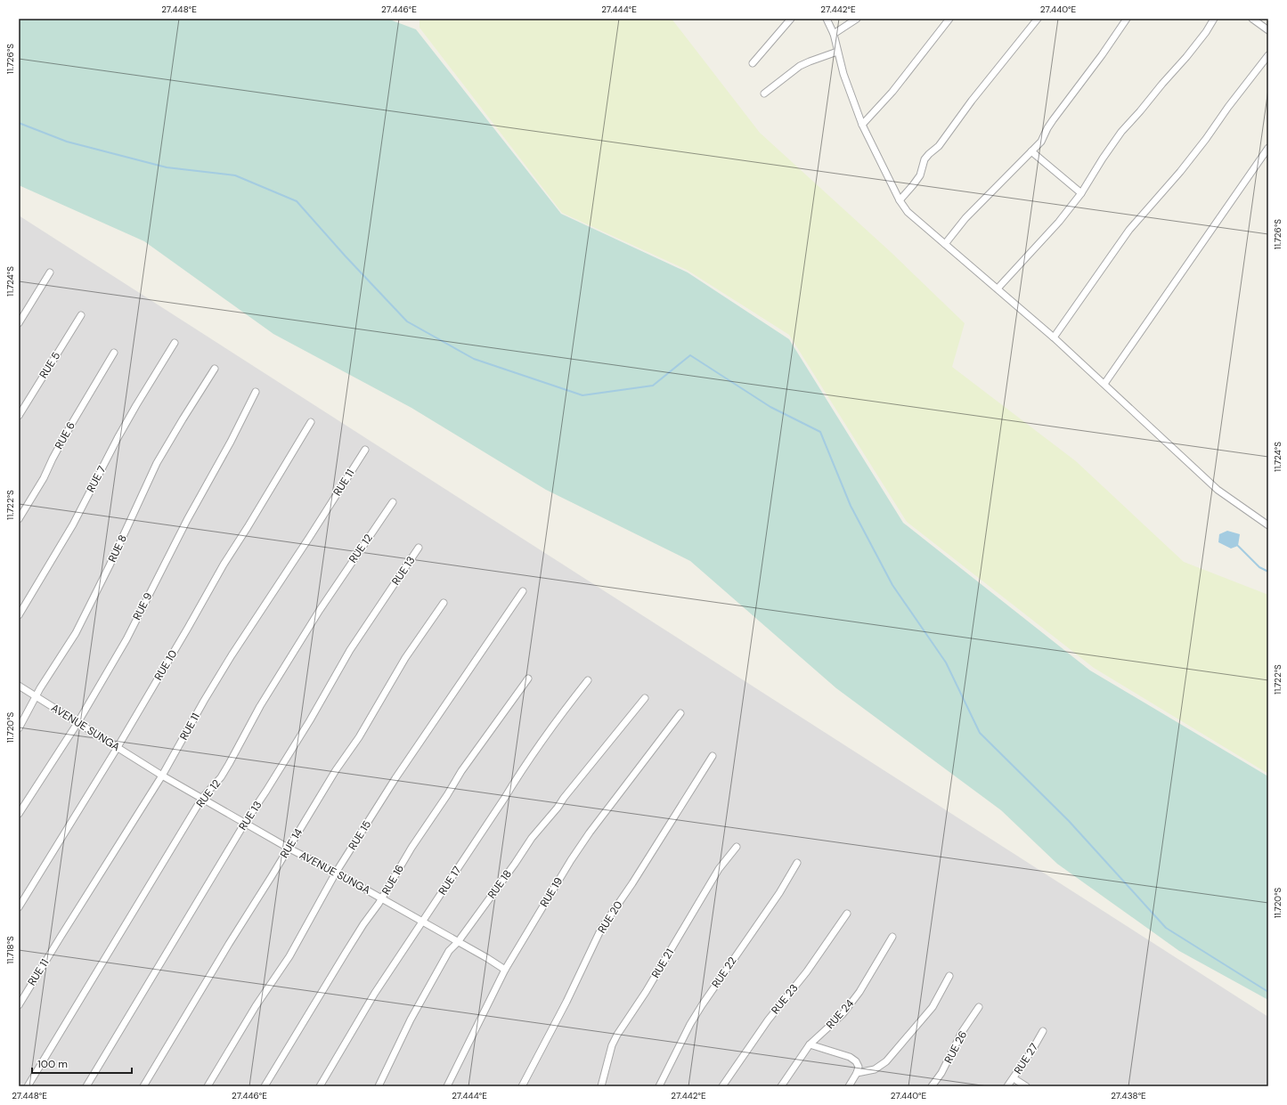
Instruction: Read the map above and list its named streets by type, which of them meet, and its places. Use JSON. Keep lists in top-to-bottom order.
{
  "streets": {
    "street": [
      "RUE 5",
      "RUE 6",
      "RUE 7",
      "RUE 11",
      "RUE 8",
      "RUE 12",
      "RUE 13",
      "RUE 9",
      "RUE 10",
      "AVENUE SUNGA",
      "RUE 15",
      "RUE 14",
      "RUE 16",
      "RUE 17",
      "RUE 18",
      "RUE 19",
      "RUE 20",
      "RUE 21",
      "RUE 22",
      "RUE 23",
      "RUE 24",
      "RUE 26",
      "RUE 27"
    ]
  },
  "crossings": [
    ["RUE 11", "AVENUE SUNGA"],
    ["RUE 8", "AVENUE SUNGA"],
    ["RUE 12", "AVENUE SUNGA"],
    ["RUE 13", "AVENUE SUNGA"],
    ["RUE 9", "AVENUE SUNGA"],
    ["RUE 10", "AVENUE SUNGA"],
    ["AVENUE SUNGA", "RUE 15"],
    ["AVENUE SUNGA", "RUE 14"],
    ["AVENUE SUNGA", "RUE 16"],
    ["AVENUE SUNGA", "RUE 17"],
    ["AVENUE SUNGA", "RUE 18"],
    ["AVENUE SUNGA", "RUE 19"]
  ],
  "scale_bar": "100 m",
  "coordinates": [
    "27.448°E",
    "27.446°E",
    "27.444°E",
    "27.442°E",
    "27.440°E",
    "11.726°S",
    "11.724°S",
    "11.722°S",
    "11.720°S",
    "11.718°S",
    "27.438°E"
  ]
}
